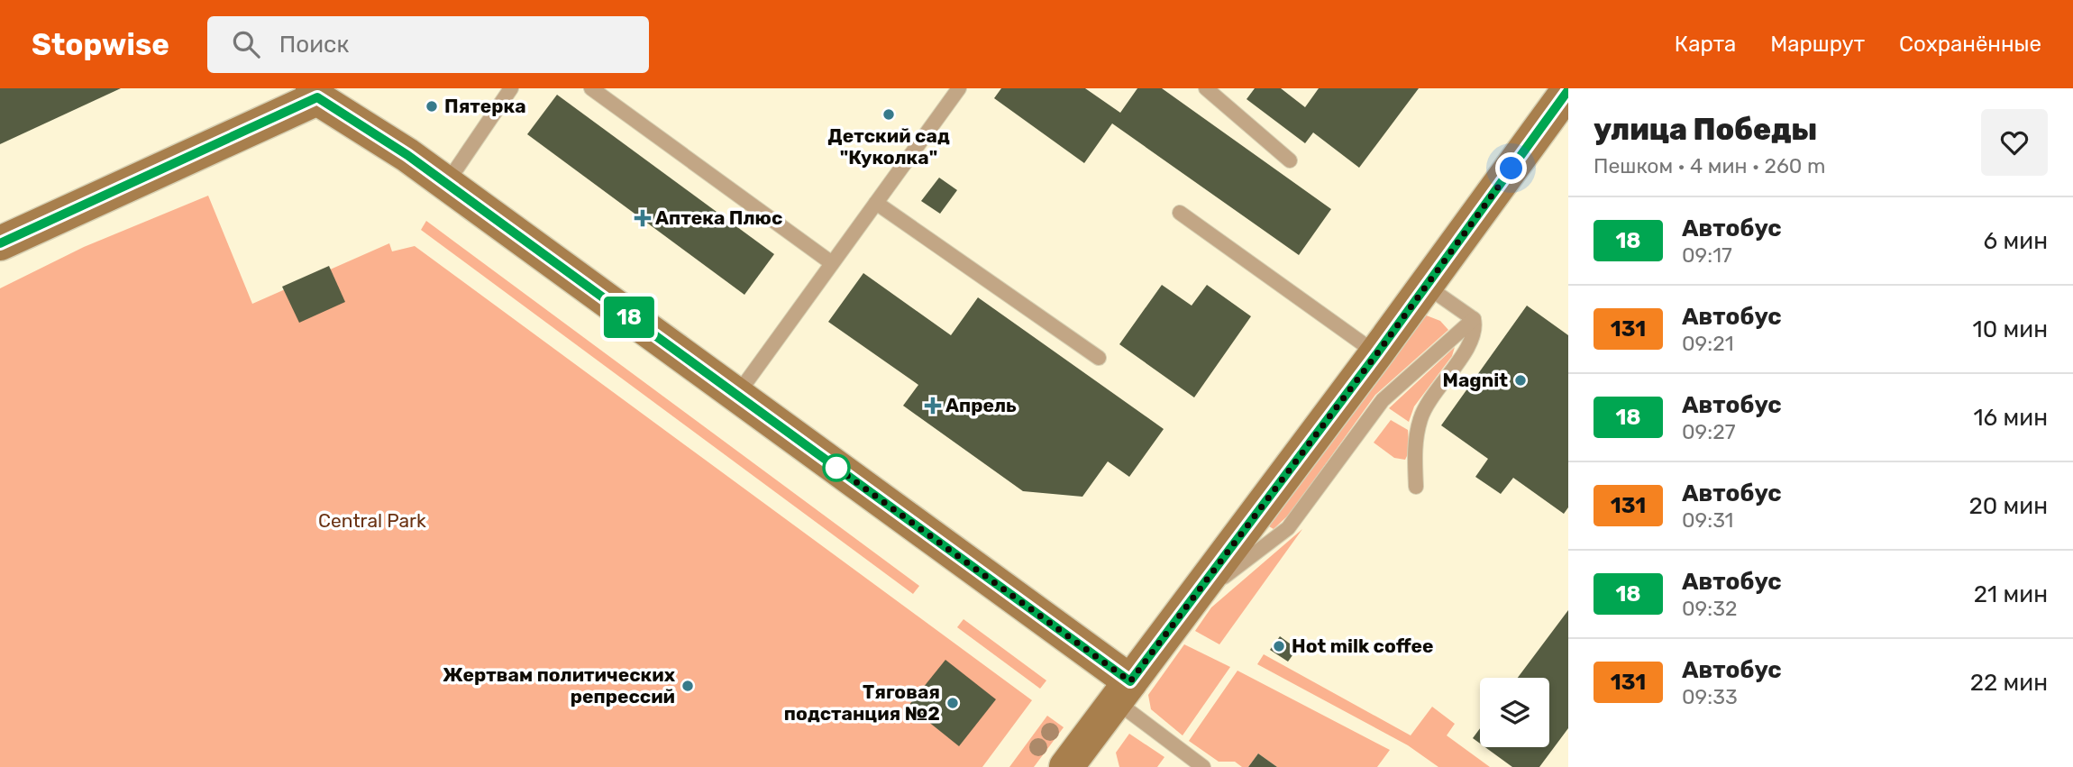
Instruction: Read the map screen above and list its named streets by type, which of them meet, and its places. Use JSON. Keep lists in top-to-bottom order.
{
  "parks": ["Central Park"],
  "places": {
    "other": [
      "Пятерка",
      "Детский сад \"Куколка\"",
      "Magnit",
      "Hot milk coffee",
      "Жертвам политических репрессий",
      "Тяговая подстанция №2"
    ],
    "health": ["Аптека Плюс", "Апрель"]
  },
  "lines": ["bus line 18"],
  "page": {
    "header": "Stopwise",
    "search": "Поиск",
    "nav": ["Карта", "Маршрут", "Сохранённые"],
    "on_map": "18",
    "heading": ["улица Победы", "Пешком · 4 мин · 260 m"],
    "list": [
      {
        "mark": "18",
        "name": "Автобус",
        "note": "09:17",
        "value": "6 мин"
      },
      {
        "mark": "131",
        "name": "Автобус",
        "note": "09:21",
        "value": "10 мин"
      },
      {
        "mark": "18",
        "name": "Автобус",
        "note": "09:27",
        "value": "16 мин"
      },
      {
        "mark": "131",
        "name": "Автобус",
        "note": "09:31",
        "value": "20 мин"
      },
      {
        "mark": "18",
        "name": "Автобус",
        "note": "09:32",
        "value": "21 мин"
      },
      {
        "mark": "131",
        "name": "Автобус",
        "note": "09:33",
        "value": "22 мин"
      }
    ]
  }
}
